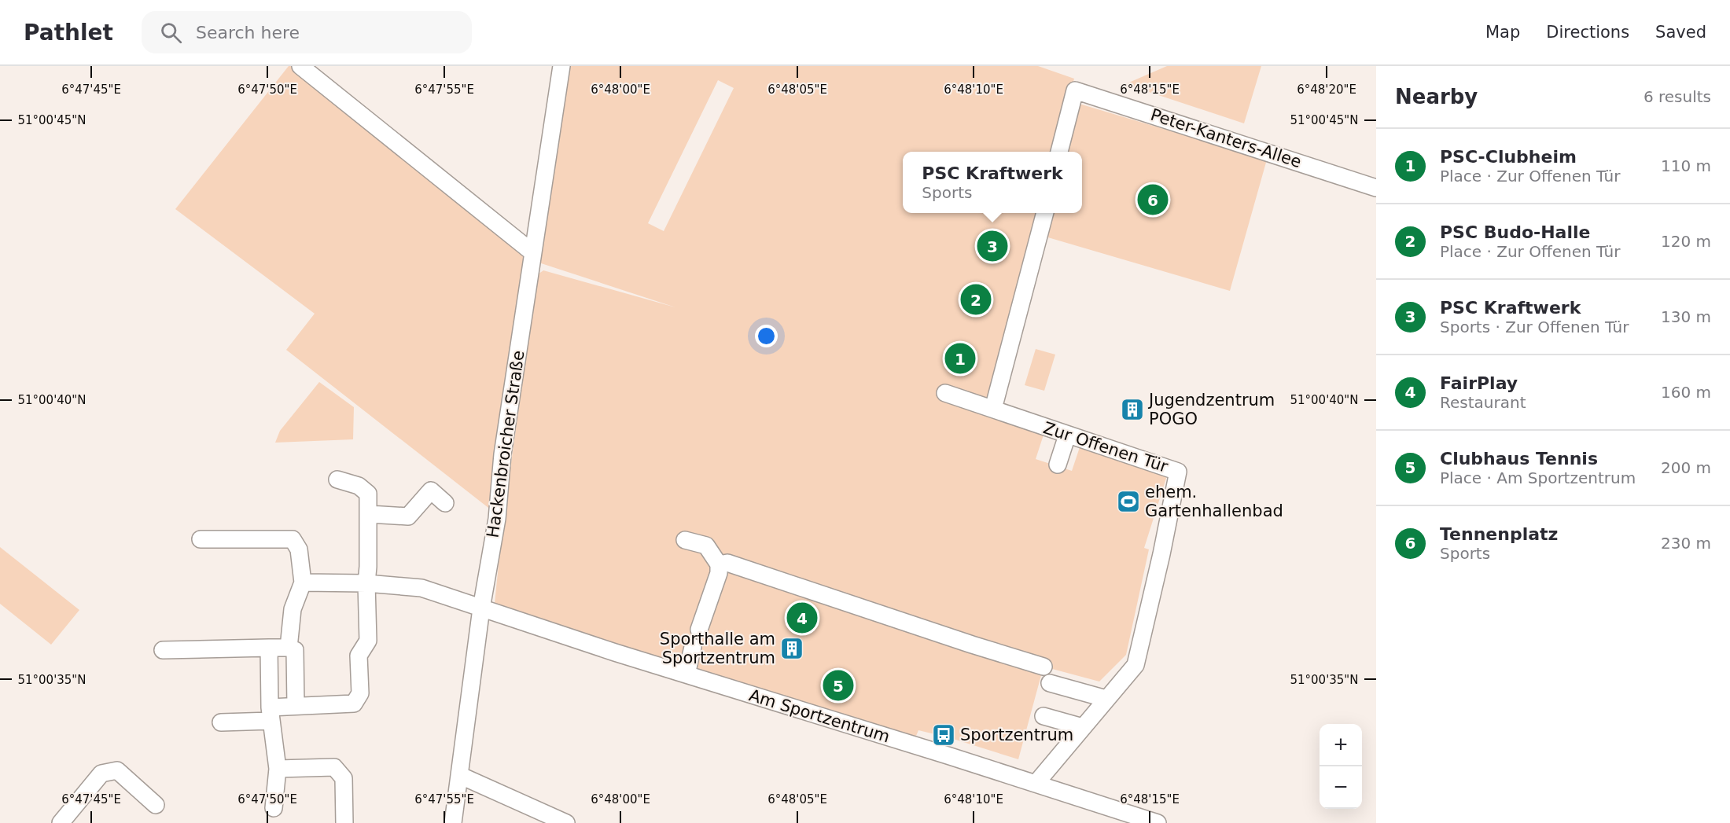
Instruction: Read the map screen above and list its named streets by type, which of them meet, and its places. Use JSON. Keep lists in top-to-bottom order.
{
  "streets": {
    "street": [
      "Peter-Kanters-Allee",
      "Hackenbroicher Straße",
      "Zur Offenen Tür",
      "Am Sportzentrum"
    ]
  },
  "crossings": [
    ["Hackenbroicher Straße", "Am Sportzentrum"],
    ["Zur Offenen Tür", "Am Sportzentrum"]
  ],
  "places": {
    "building": ["Jugendzentrum POGO", "Sporthalle am Sportzentrum"],
    "sports": ["ehem. Gartenhallenbad"],
    "bus stop": ["Sportzentrum"]
  },
  "page": {
    "header": "Pathlet",
    "search": "Search here",
    "nav": ["Map", "Directions", "Saved"],
    "heading": ["Nearby", "6 results"],
    "list": [
      {
        "mark": "1",
        "name": "PSC-Clubheim",
        "note": "Place · Zur Offenen Tür",
        "value": "110 m"
      },
      {
        "mark": "2",
        "name": "PSC Budo-Halle",
        "note": "Place · Zur Offenen Tür",
        "value": "120 m"
      },
      {
        "mark": "3",
        "name": "PSC Kraftwerk",
        "note": "Sports · Zur Offenen Tür",
        "value": "130 m"
      },
      {
        "mark": "4",
        "name": "FairPlay",
        "note": "Restaurant",
        "value": "160 m"
      },
      {
        "mark": "5",
        "name": "Clubhaus Tennis",
        "note": "Place · Am Sportzentrum",
        "value": "200 m"
      },
      {
        "mark": "6",
        "name": "Tennenplatz",
        "note": "Sports",
        "value": "230 m"
      }
    ],
    "popup": ["PSC Kraftwerk", "Sports"],
    "pins": [
      "6",
      "3",
      "2",
      "1",
      "4",
      "5"
    ],
    "map_buttons": ["+", "−"]
  },
  "coordinates": [
    "6°47'45\"E",
    "6°47'50\"E",
    "6°47'55\"E",
    "6°48'00\"E",
    "6°48'05\"E",
    "6°48'10\"E",
    "6°48'15\"E",
    "6°48'20\"E",
    "51°00'45\"N",
    "51°00'40\"N",
    "51°00'35\"N"
  ]
}
